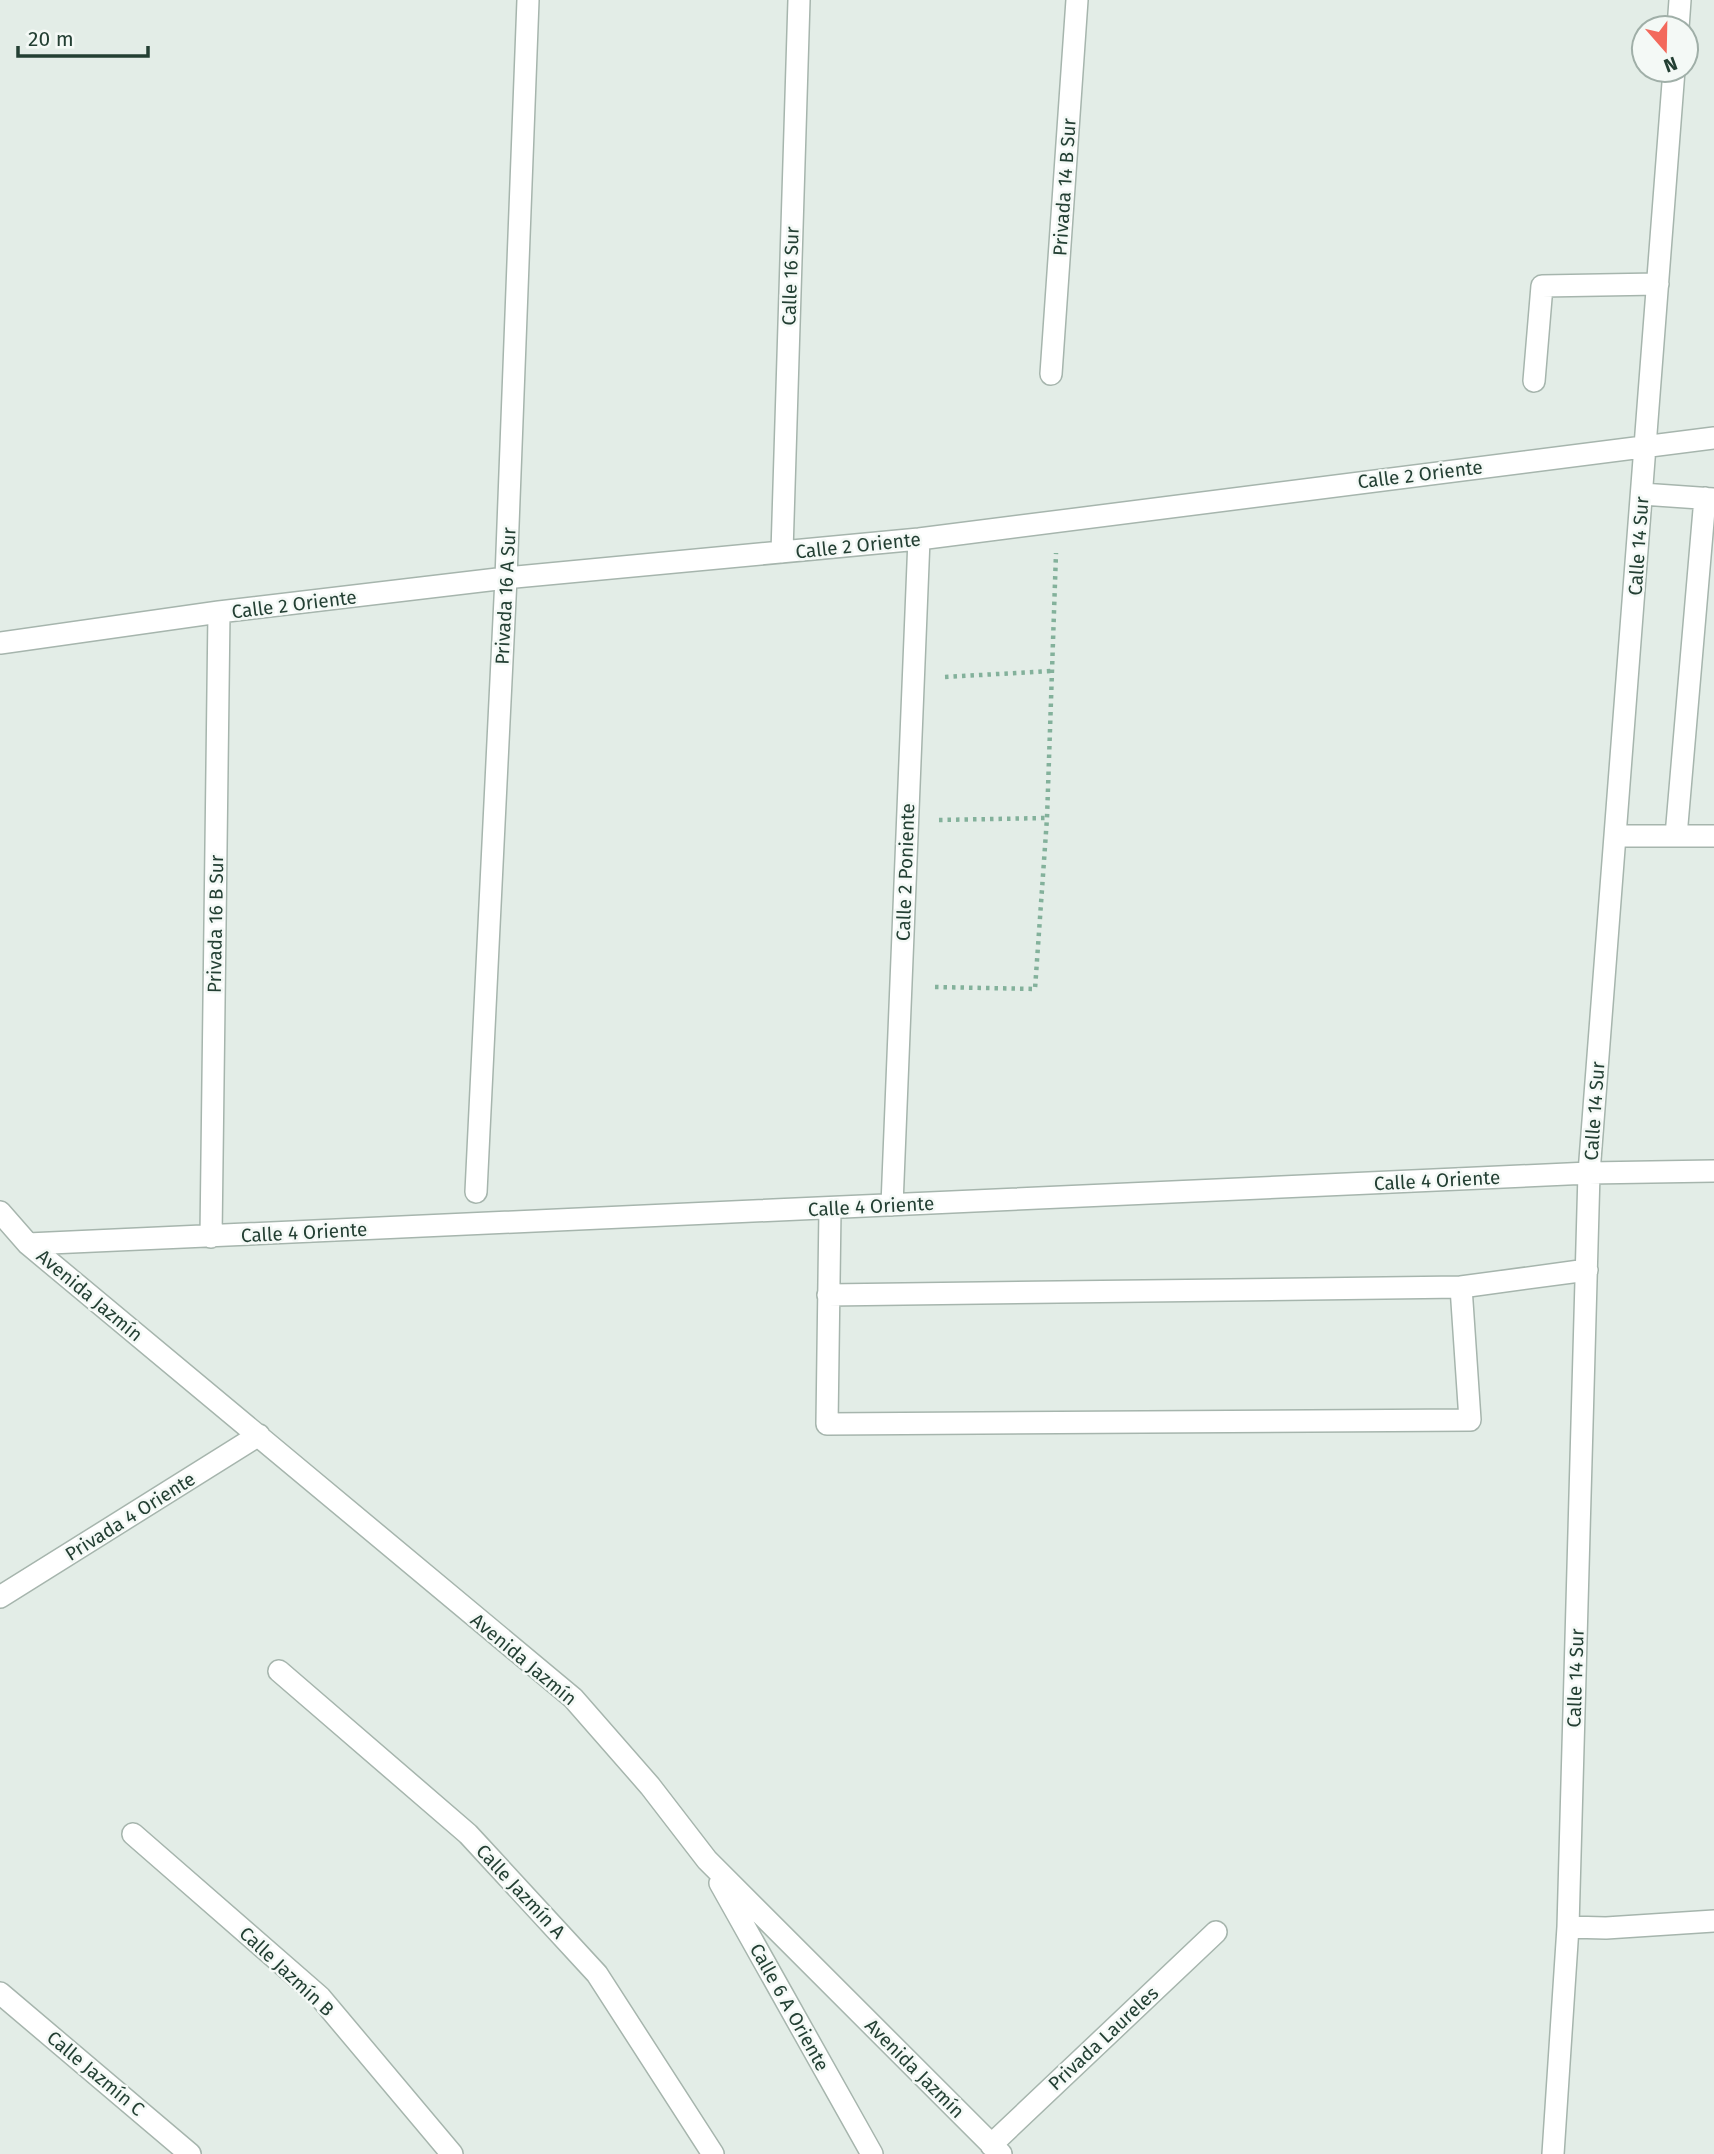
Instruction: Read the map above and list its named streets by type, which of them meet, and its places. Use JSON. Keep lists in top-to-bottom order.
{
  "streets": {
    "street": [
      "Privada 14 B Sur",
      "Calle 16 Sur",
      "Calle 2 Oriente",
      "Calle 14 Sur",
      "Privada 16 A Sur",
      "Calle 2 Poniente",
      "Privada 16 B Sur",
      "Calle 4 Oriente",
      "Avenida Jazmín",
      "Privada 4 Oriente",
      "Calle Jazmín A",
      "Calle Jazmín B",
      "Calle 6 A Oriente",
      "Privada Laureles",
      "Calle Jazmín C"
    ]
  },
  "crossings": [
    ["Calle 16 Sur", "Calle 2 Oriente"],
    ["Calle 2 Oriente", "Calle 14 Sur"],
    ["Calle 2 Oriente", "Privada 16 A Sur"],
    ["Calle 2 Oriente", "Calle 2 Poniente"],
    ["Calle 2 Oriente", "Privada 16 B Sur"],
    ["Calle 14 Sur", "Calle 4 Oriente"],
    ["Calle 2 Poniente", "Calle 4 Oriente"],
    ["Privada 16 B Sur", "Calle 4 Oriente"],
    ["Calle 4 Oriente", "Avenida Jazmín"],
    ["Avenida Jazmín", "Privada 4 Oriente"],
    ["Avenida Jazmín", "Calle 6 A Oriente"],
    ["Avenida Jazmín", "Privada Laureles"]
  ],
  "scale_bar": "20 m",
  "north": "bottom"
}
